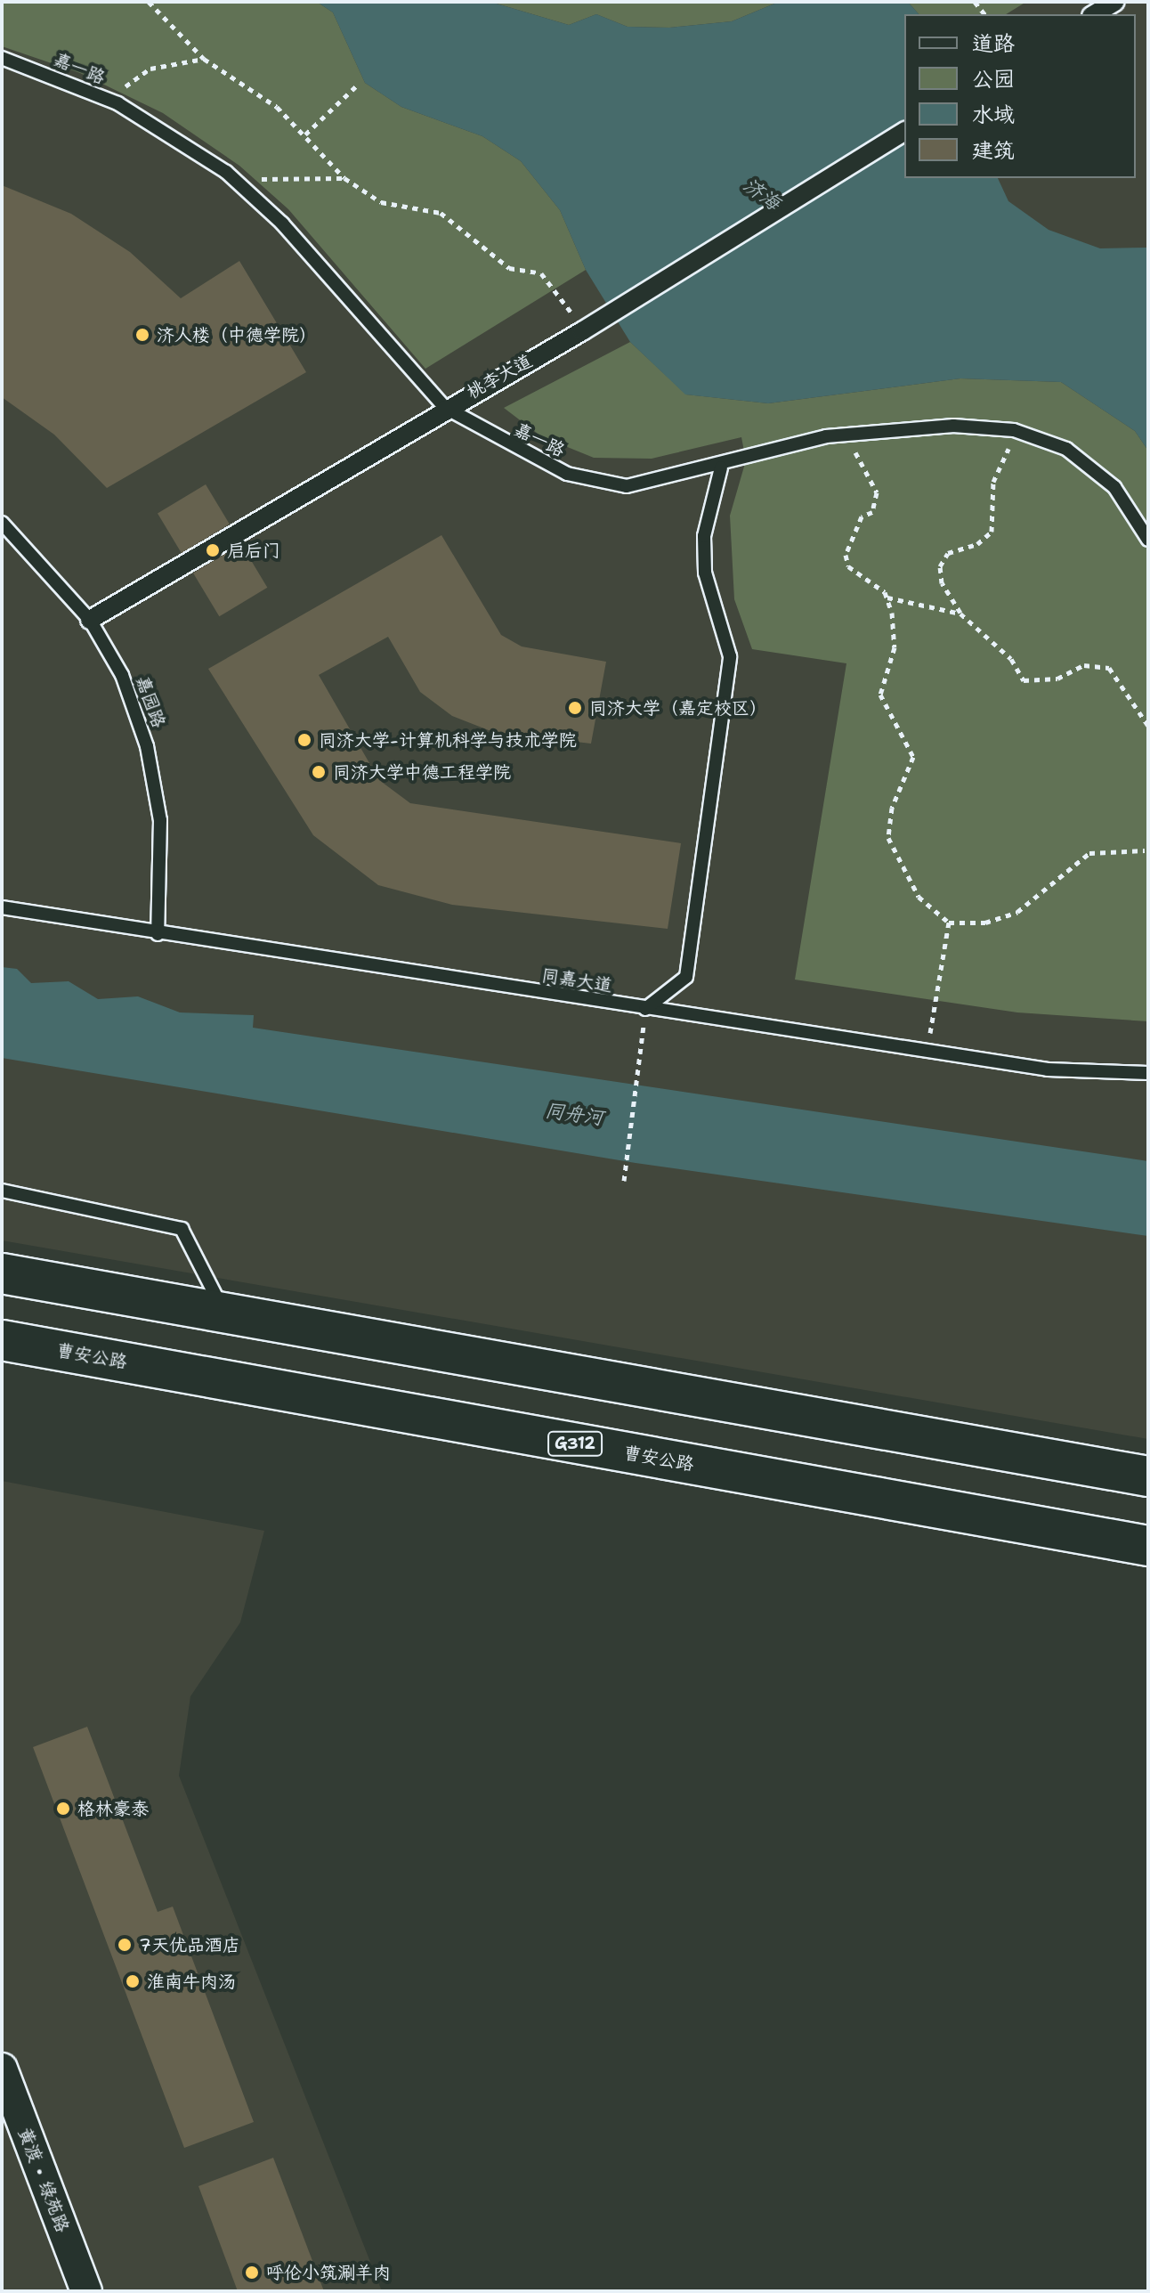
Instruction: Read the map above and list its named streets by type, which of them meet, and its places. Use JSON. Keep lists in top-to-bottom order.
{
  "streets": {
    "highway": ["曹安公路", "G312"],
    "street": ["桃李大道", "黄渡 • 绿苑路"],
    "lane": ["嘉一路", "嘉园路", "同嘉大道"]
  },
  "crossings": [
    ["嘉一路", "桃李大道"],
    ["桃李大道", "嘉园路"],
    ["嘉园路", "同嘉大道"]
  ],
  "water": ["济海", "同舟河"],
  "places": [
    "济人楼（中德学院）",
    "启后门",
    "同济大学（嘉定校区）",
    "同济大学-计算机科学与技术学院",
    "同济大学中德工程学院",
    "格林豪泰",
    "7天优品酒店",
    "淮南牛肉汤",
    "呼伦小筑涮羊肉"
  ],
  "legend": [
    "道路",
    "公园",
    "水域",
    "建筑"
  ]
}
